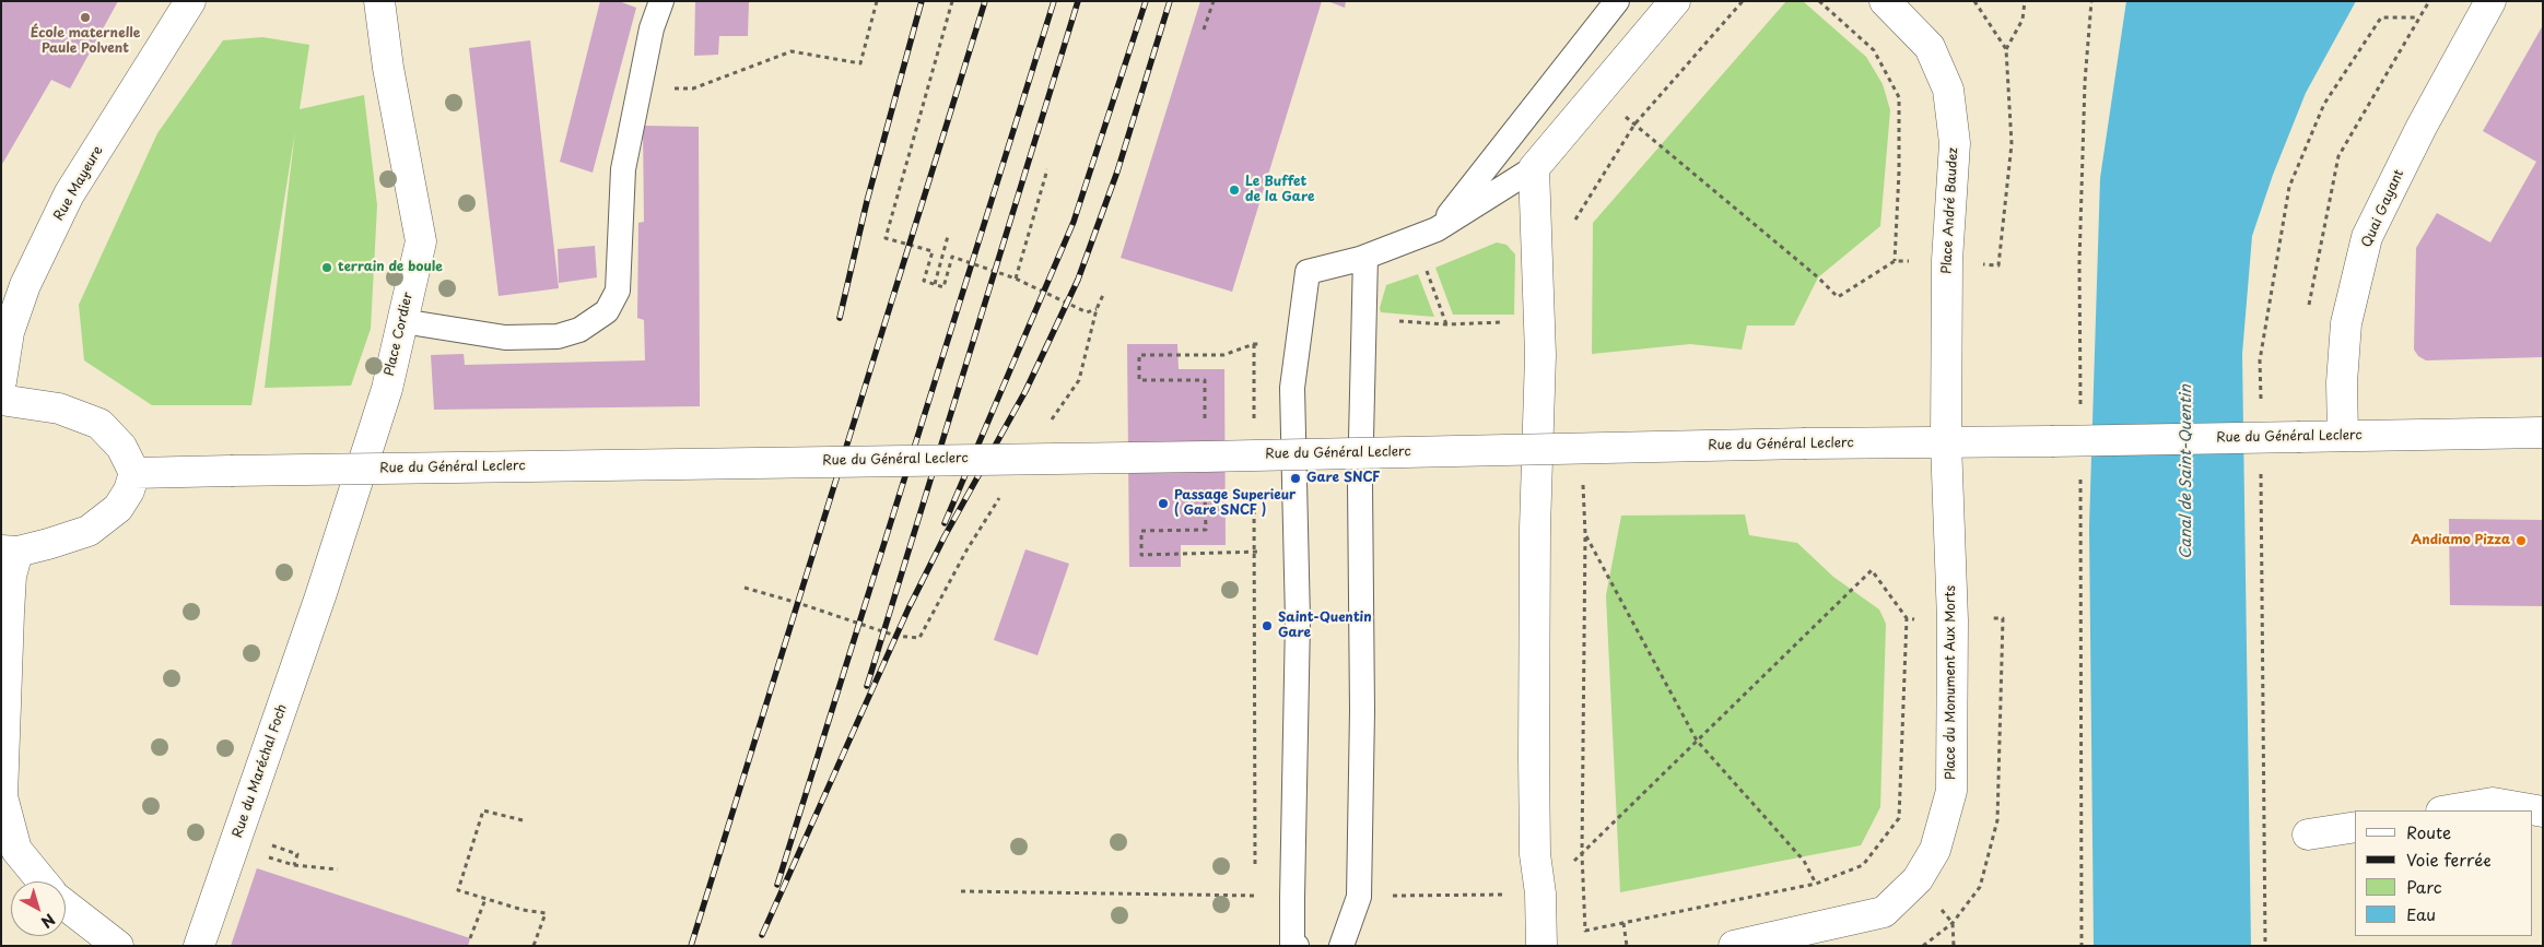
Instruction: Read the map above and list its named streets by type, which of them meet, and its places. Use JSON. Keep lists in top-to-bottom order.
{
  "streets": {
    "street": [
      "Rue Mayeure",
      "Quai Gayant",
      "Place André Baudez",
      "Place Cordier",
      "Rue du Général Leclerc",
      "Place du Monument Aux Morts",
      "Rue du Maréchal Foch"
    ]
  },
  "crossings": [
    ["Quai Gayant", "Rue du Général Leclerc"],
    ["Place André Baudez", "Rue du Général Leclerc"],
    ["Place André Baudez", "Place du Monument Aux Morts"],
    ["Place Cordier", "Rue du Maréchal Foch"],
    ["Rue du Général Leclerc", "Place du Monument Aux Morts"]
  ],
  "water": ["Canal de Saint-Quentin"],
  "places": [
    "École maternelle Paule Polvent",
    "Le Buffet de la Gare",
    "terrain de boule",
    "Gare SNCF",
    "Passage Superieur ( Gare SNCF )",
    "Andiamo Pizza",
    "Saint-Quentin Gare"
  ],
  "legend": [
    "Route",
    "Voie ferrée",
    "Parc",
    "Eau"
  ],
  "north": "bottom right"
}
